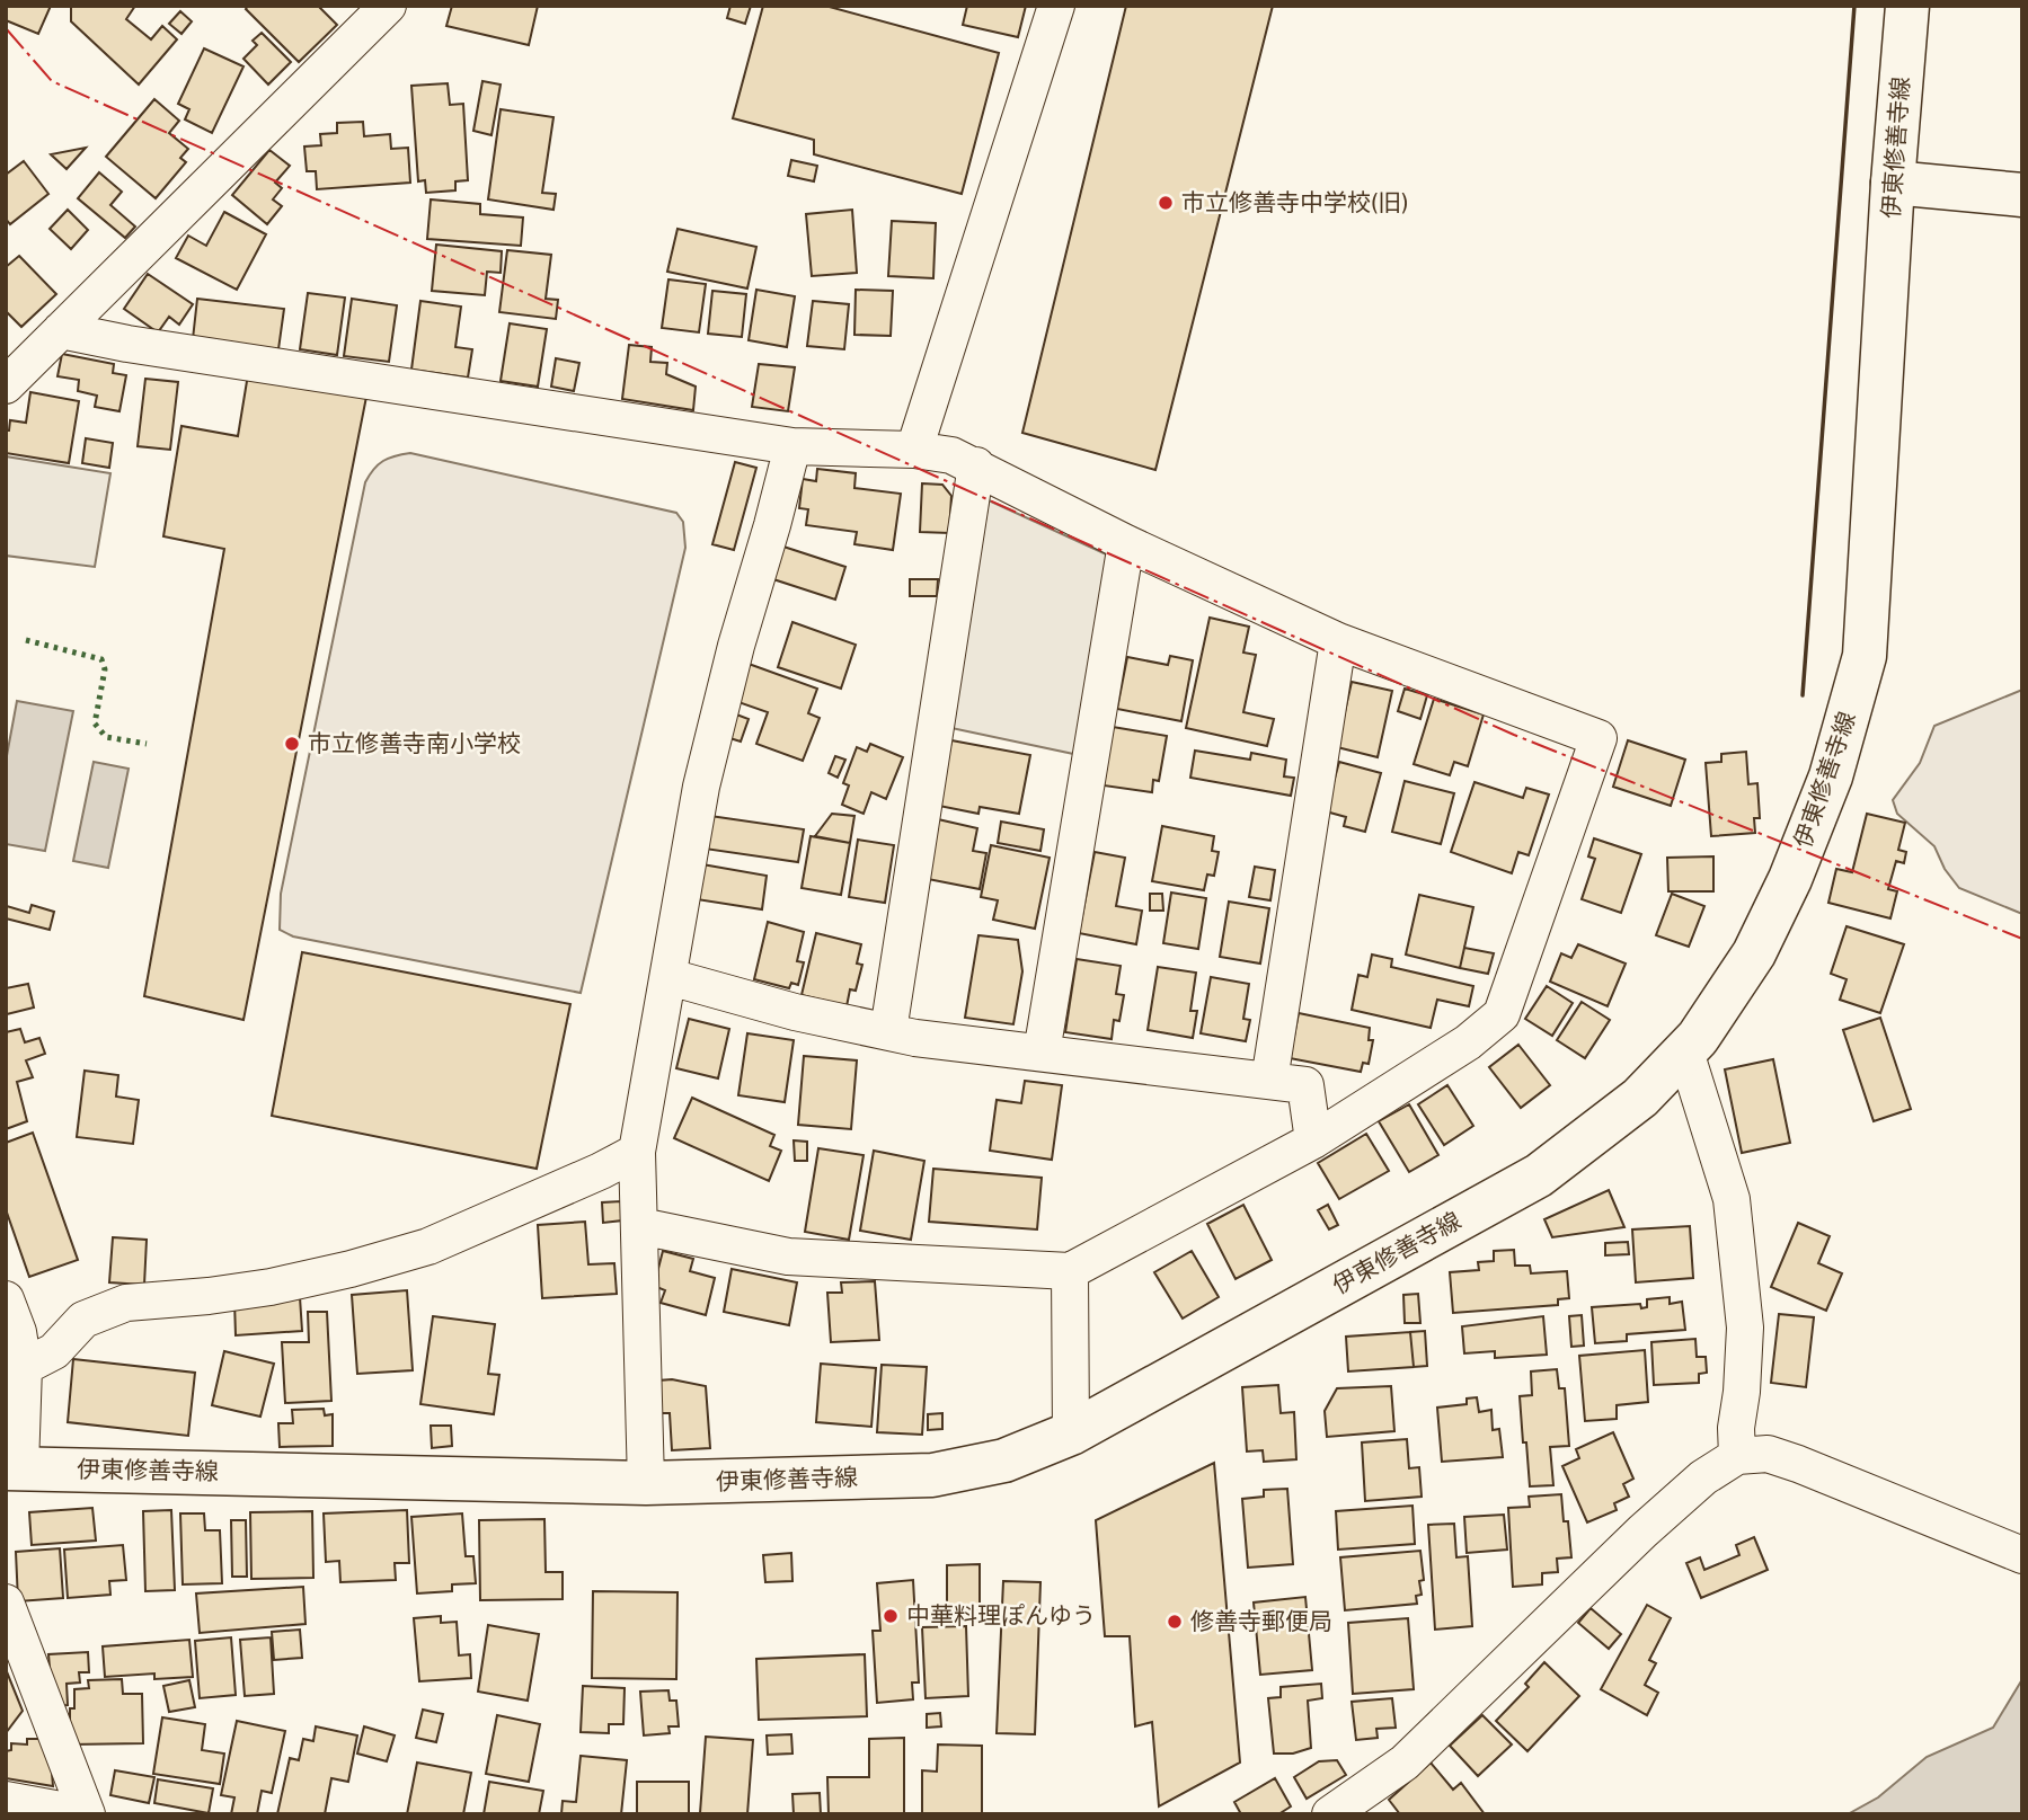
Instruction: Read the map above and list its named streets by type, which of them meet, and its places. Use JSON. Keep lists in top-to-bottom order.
{
  "streets": {
    "main road": ["伊東修善寺線"]
  },
  "places": [
    "市立修善寺中学校(旧)",
    "市立修善寺南小学校",
    "中華料理ぽんゆう",
    "修善寺郵便局"
  ]
}
